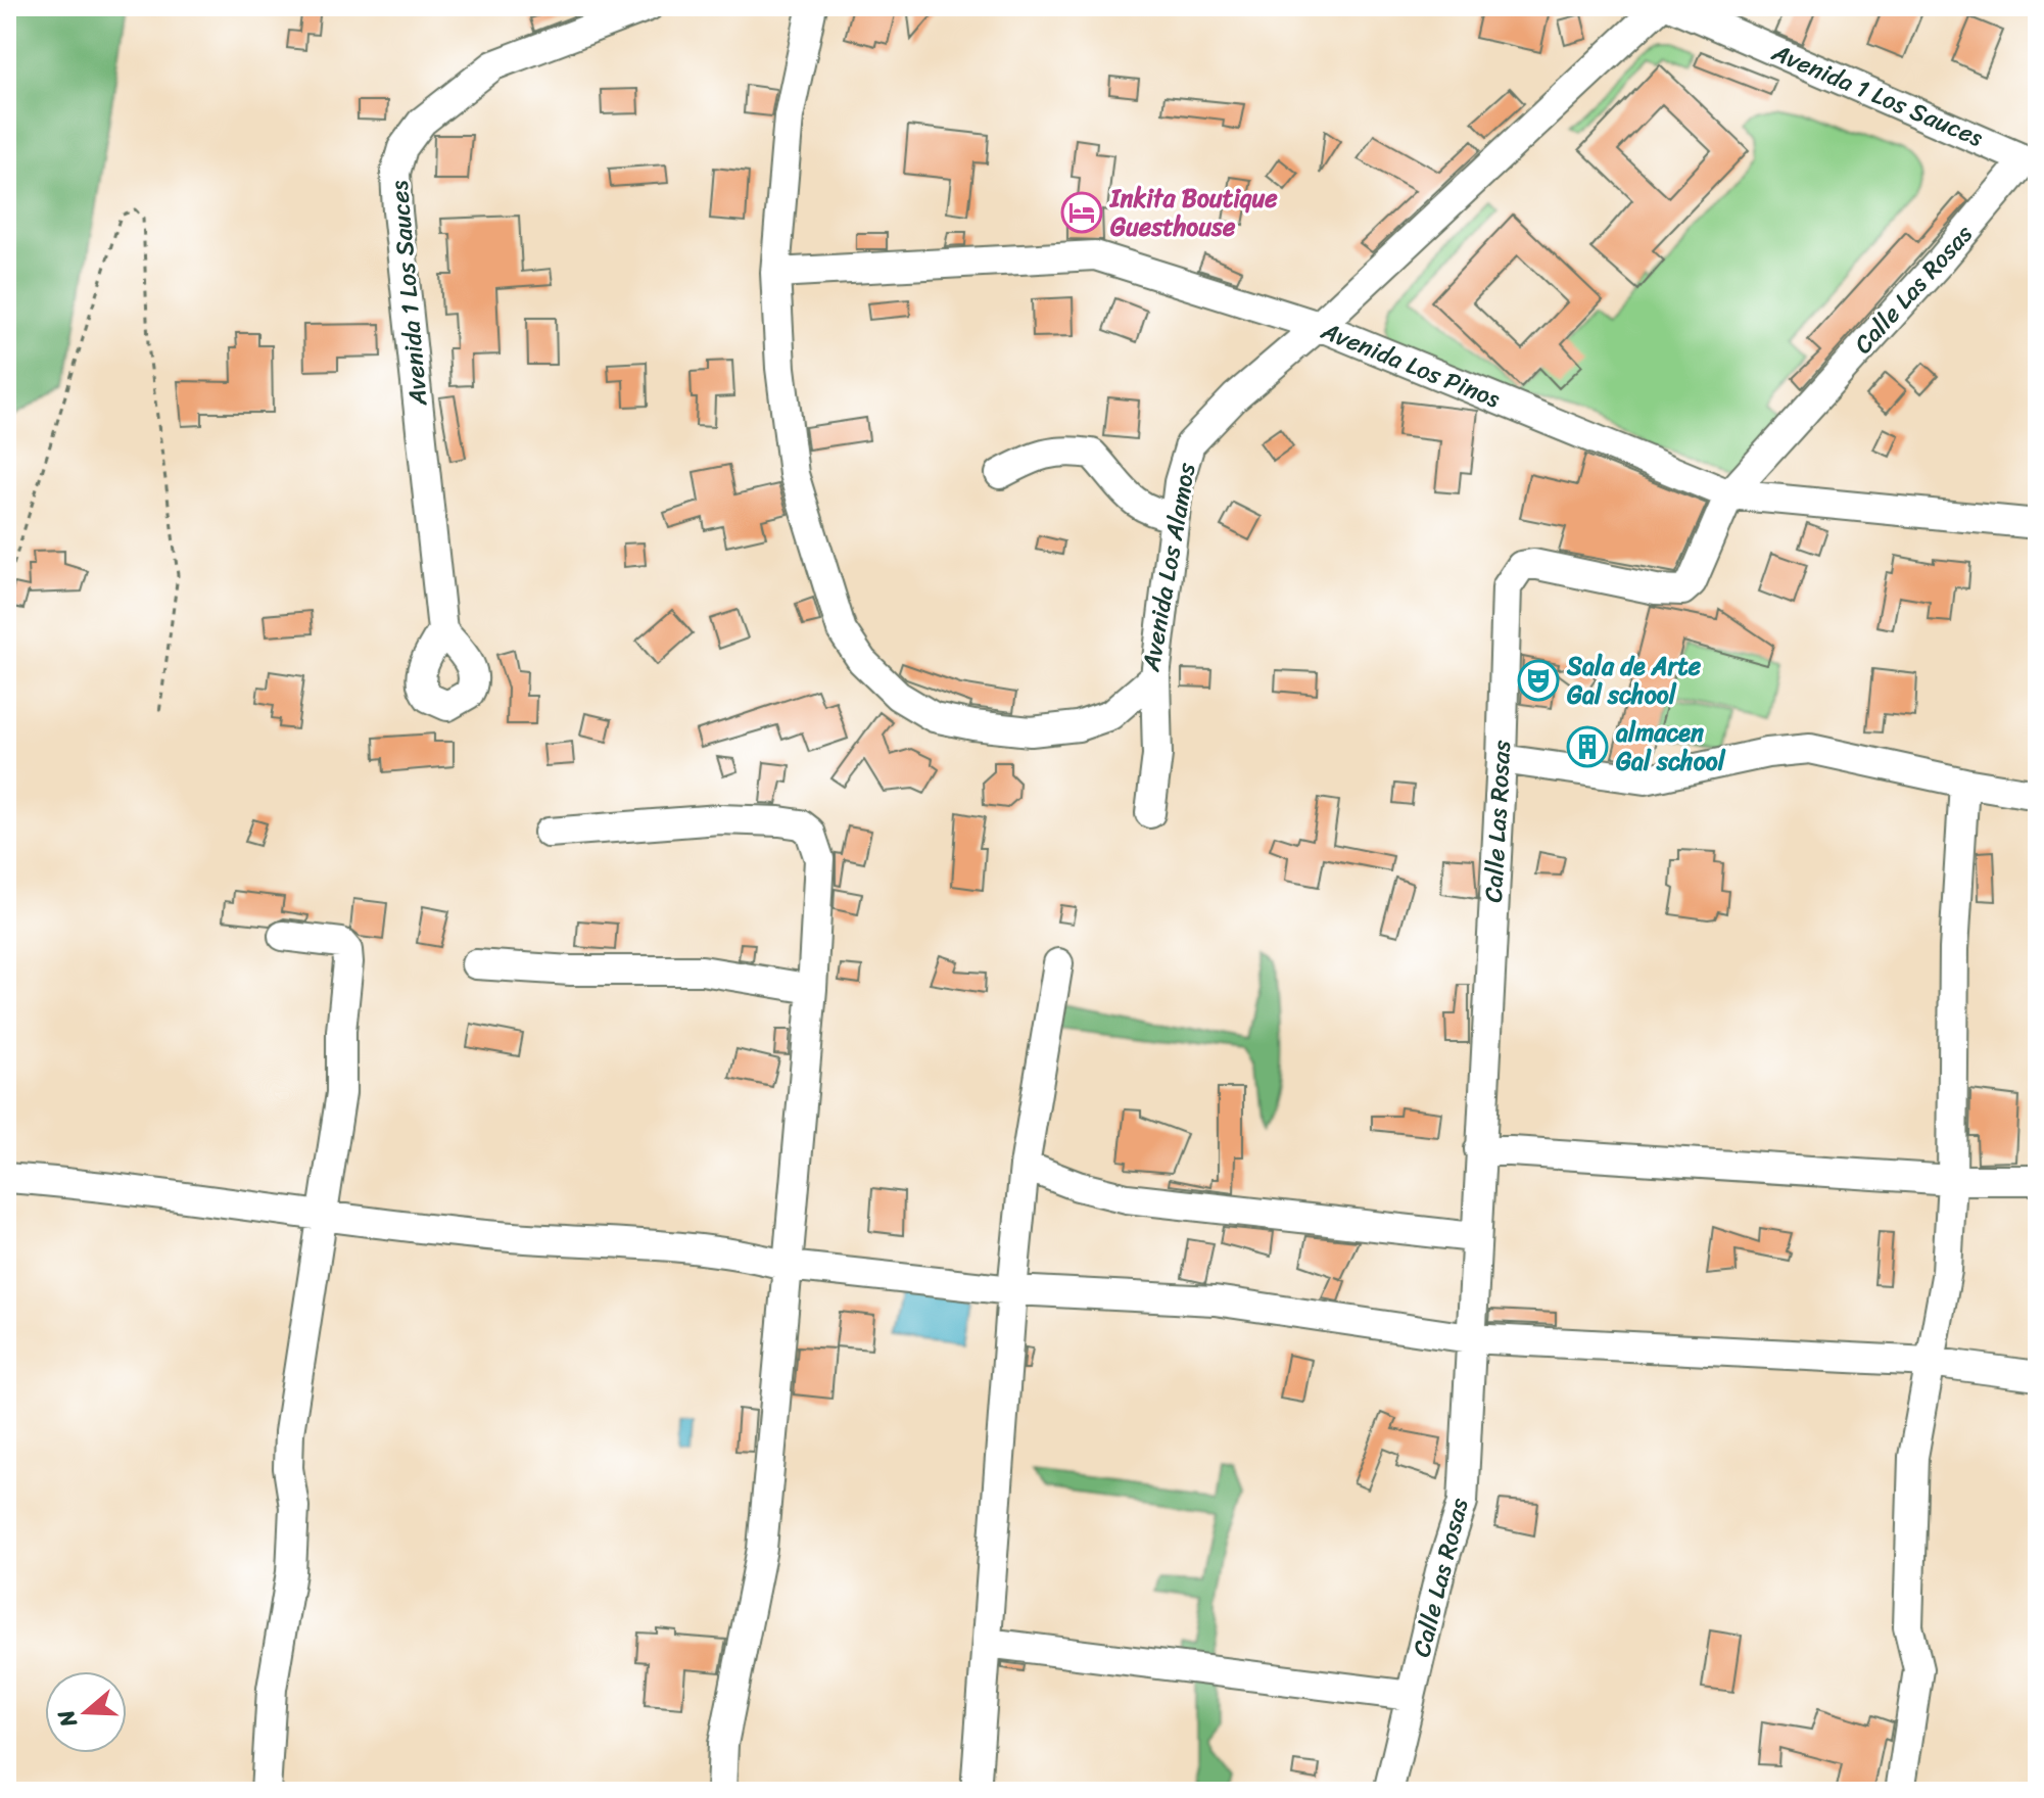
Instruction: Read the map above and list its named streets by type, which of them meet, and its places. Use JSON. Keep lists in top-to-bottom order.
{
  "streets": {
    "street": [
      "Avenida 1 Los Sauces",
      "Calle Las Rosas",
      "Avenida Los Pinos",
      "Avenida Los Alamos"
    ]
  },
  "crossings": [
    ["Avenida 1 Los Sauces", "Calle Las Rosas"],
    ["Calle Las Rosas", "Avenida Los Pinos"],
    ["Avenida Los Pinos", "Avenida Los Alamos"]
  ],
  "places": {
    "hotel": ["Inkita Boutique Guesthouse"],
    "theatre": ["Sala de Arte Gal school"],
    "building": ["almacen Gal school"]
  },
  "north": "left"
}
